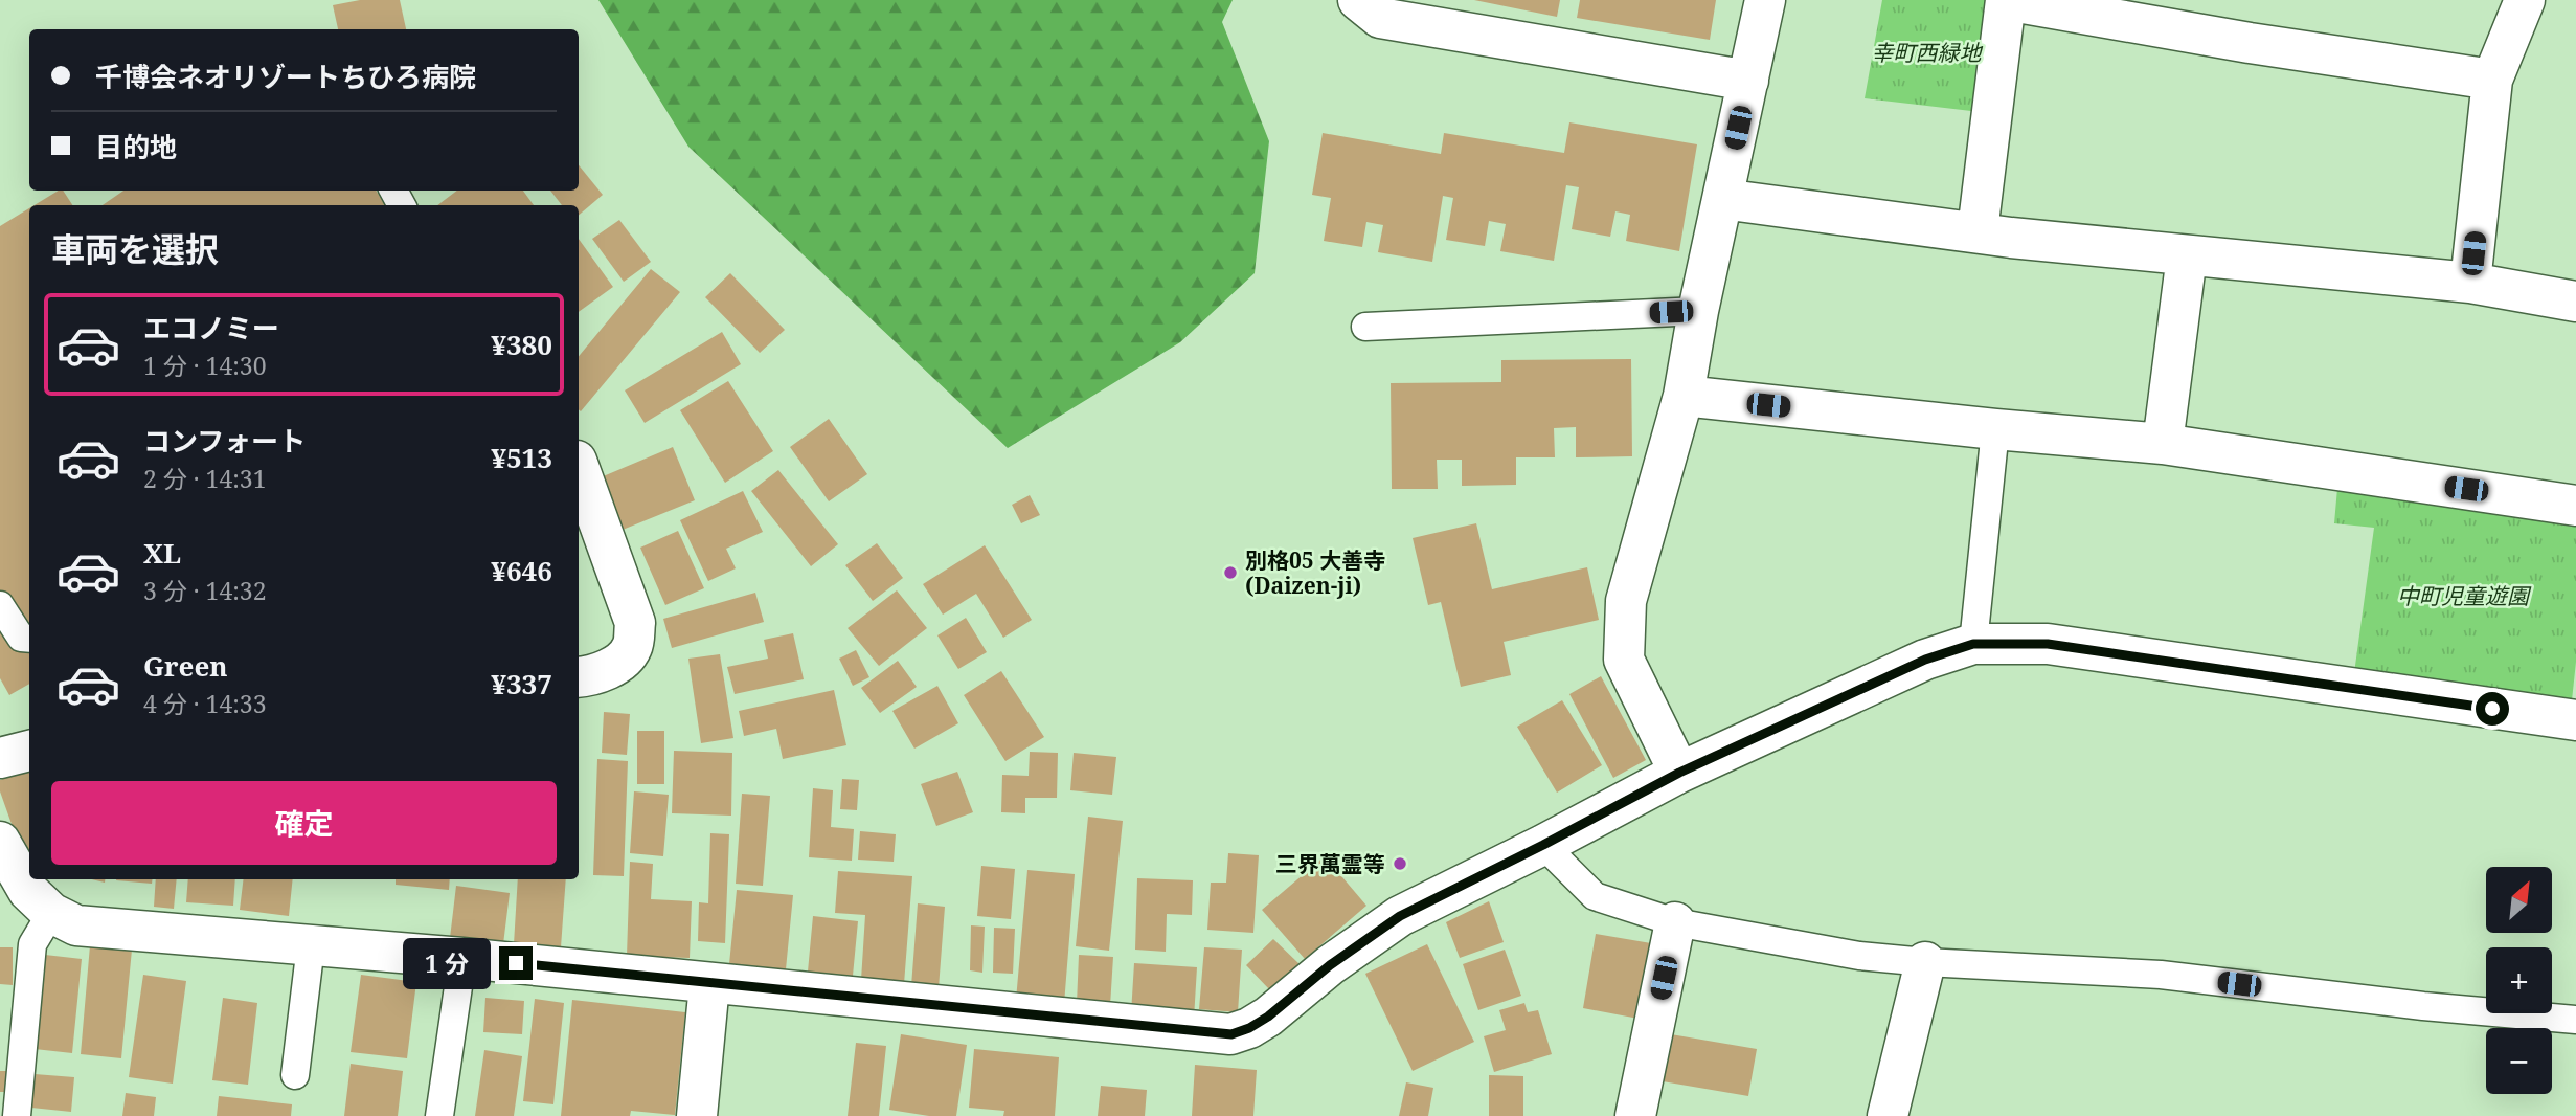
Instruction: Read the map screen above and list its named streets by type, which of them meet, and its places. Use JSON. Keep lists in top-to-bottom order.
{
  "parks": ["幸町西緑地", "中町児童遊園"],
  "places": ["別格05 大善寺 (Daizen-ji)", "三界萬霊等"],
  "north": "top right",
  "page": {
    "banner": ["千博会ネオリゾートちひろ病院", "目的地"],
    "heading": "車両を選択",
    "list": [
      {
        "name": "エコノミー",
        "note": "1 分 · 14:30",
        "value": "¥380"
      },
      {
        "name": "コンフォート",
        "note": "2 分 · 14:31",
        "value": "¥513"
      },
      {
        "name": "XL",
        "note": "3 分 · 14:32",
        "value": "¥646"
      },
      {
        "name": "Green",
        "note": "4 分 · 14:33",
        "value": "¥337"
      }
    ],
    "buttons": "確定",
    "map_buttons": ["+", "−"],
    "bubble": "1 分"
  }
}
